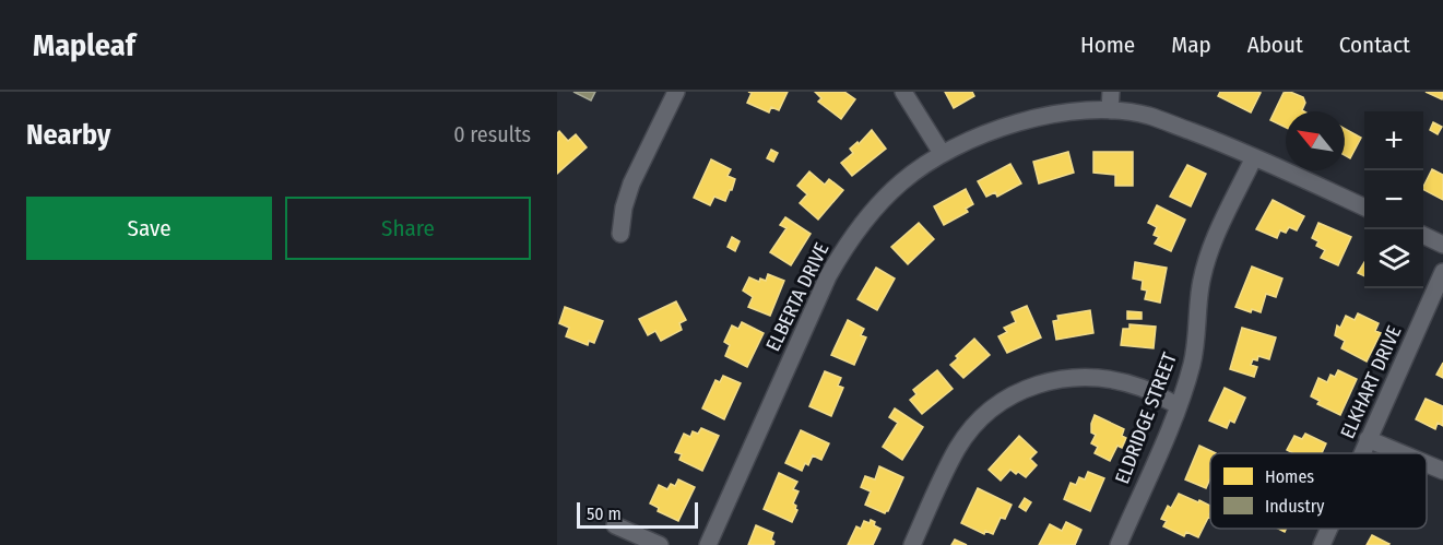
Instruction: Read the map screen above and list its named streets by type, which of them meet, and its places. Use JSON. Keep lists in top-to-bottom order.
{
  "streets": {
    "street": ["ELBERTA DRIVE", "ELKHART DRIVE", "ELDRIDGE STREET"]
  },
  "crossings": [
    ["ELBERTA DRIVE", "ELDRIDGE STREET"]
  ],
  "legend": ["Homes", "Industry"],
  "scale_bar": "50 m",
  "north": "top left",
  "page": {
    "header": "Mapleaf",
    "nav": [
      "Home",
      "Map",
      "About",
      "Contact"
    ],
    "heading": ["Nearby", "0 results"],
    "map_buttons": ["+", "−"],
    "buttons": ["Save", "Share"],
    "scale": "50 m"
  }
}
